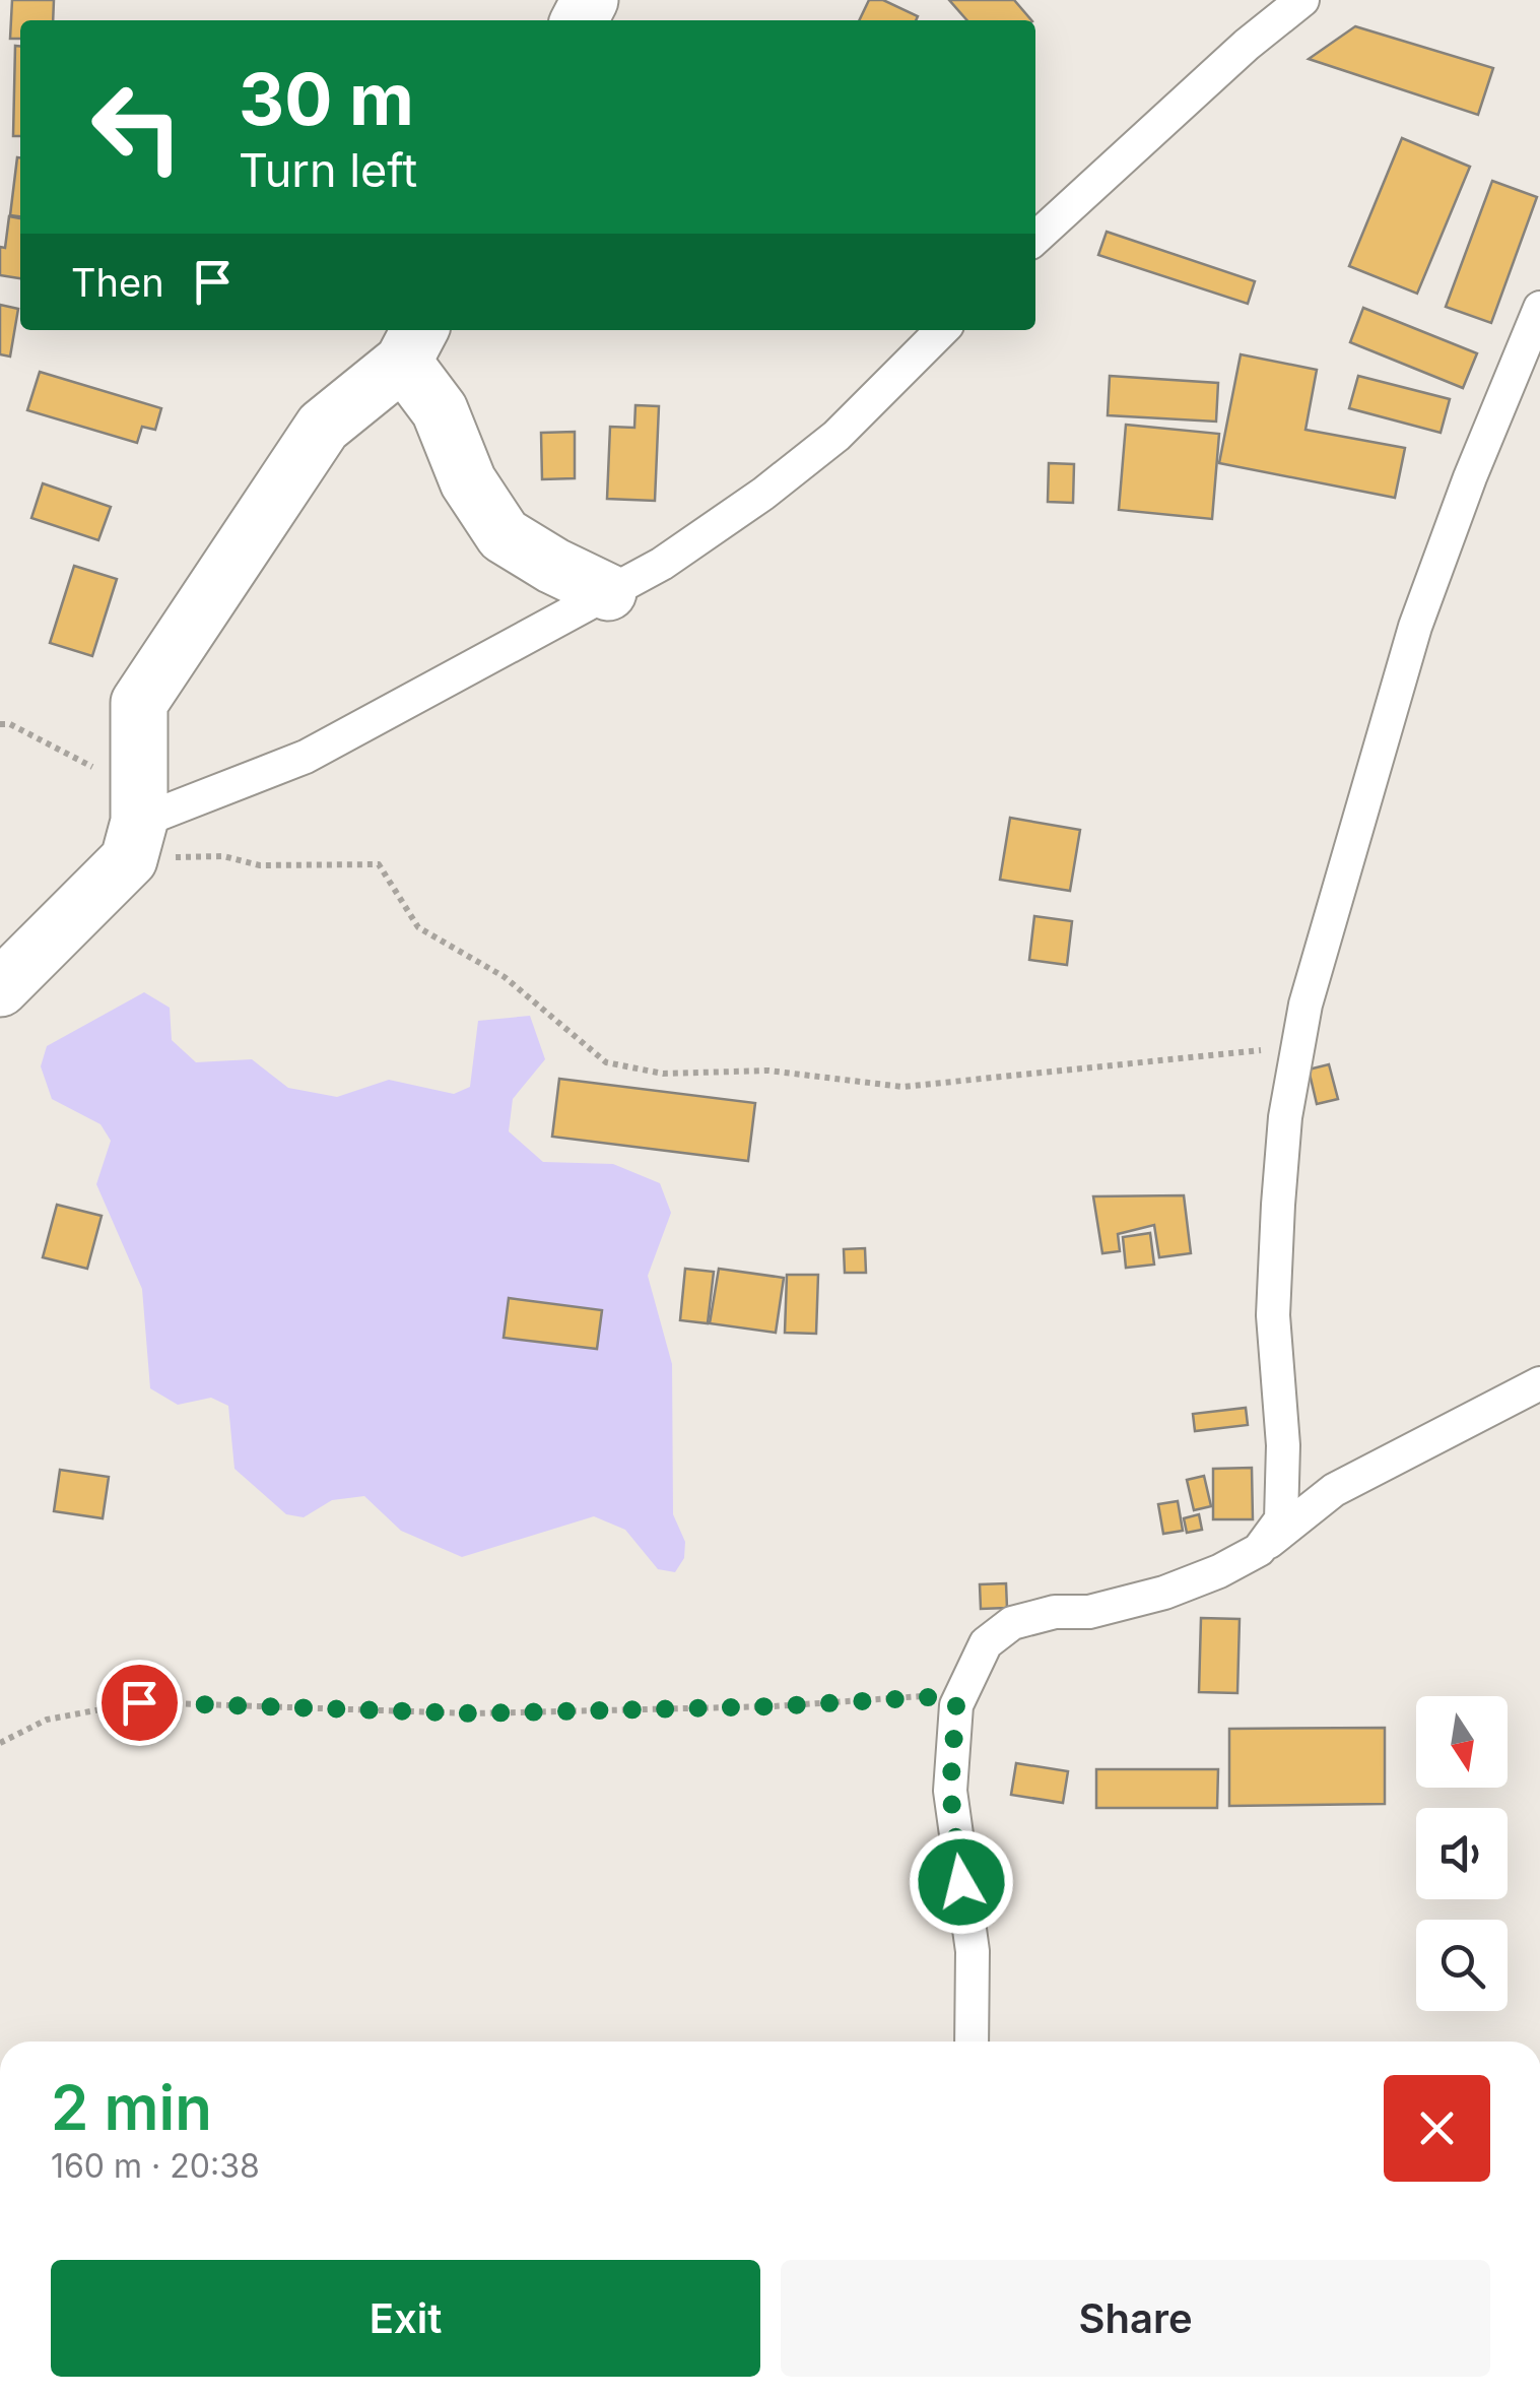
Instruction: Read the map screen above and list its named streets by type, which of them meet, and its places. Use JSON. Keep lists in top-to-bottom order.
{
  "north": "bottom",
  "page": {
    "turn": ["30 m", "Turn left"],
    "then": "Then",
    "heading": ["2 min", "160 m · 20:38"],
    "buttons": ["Exit", "Share"]
  }
}
